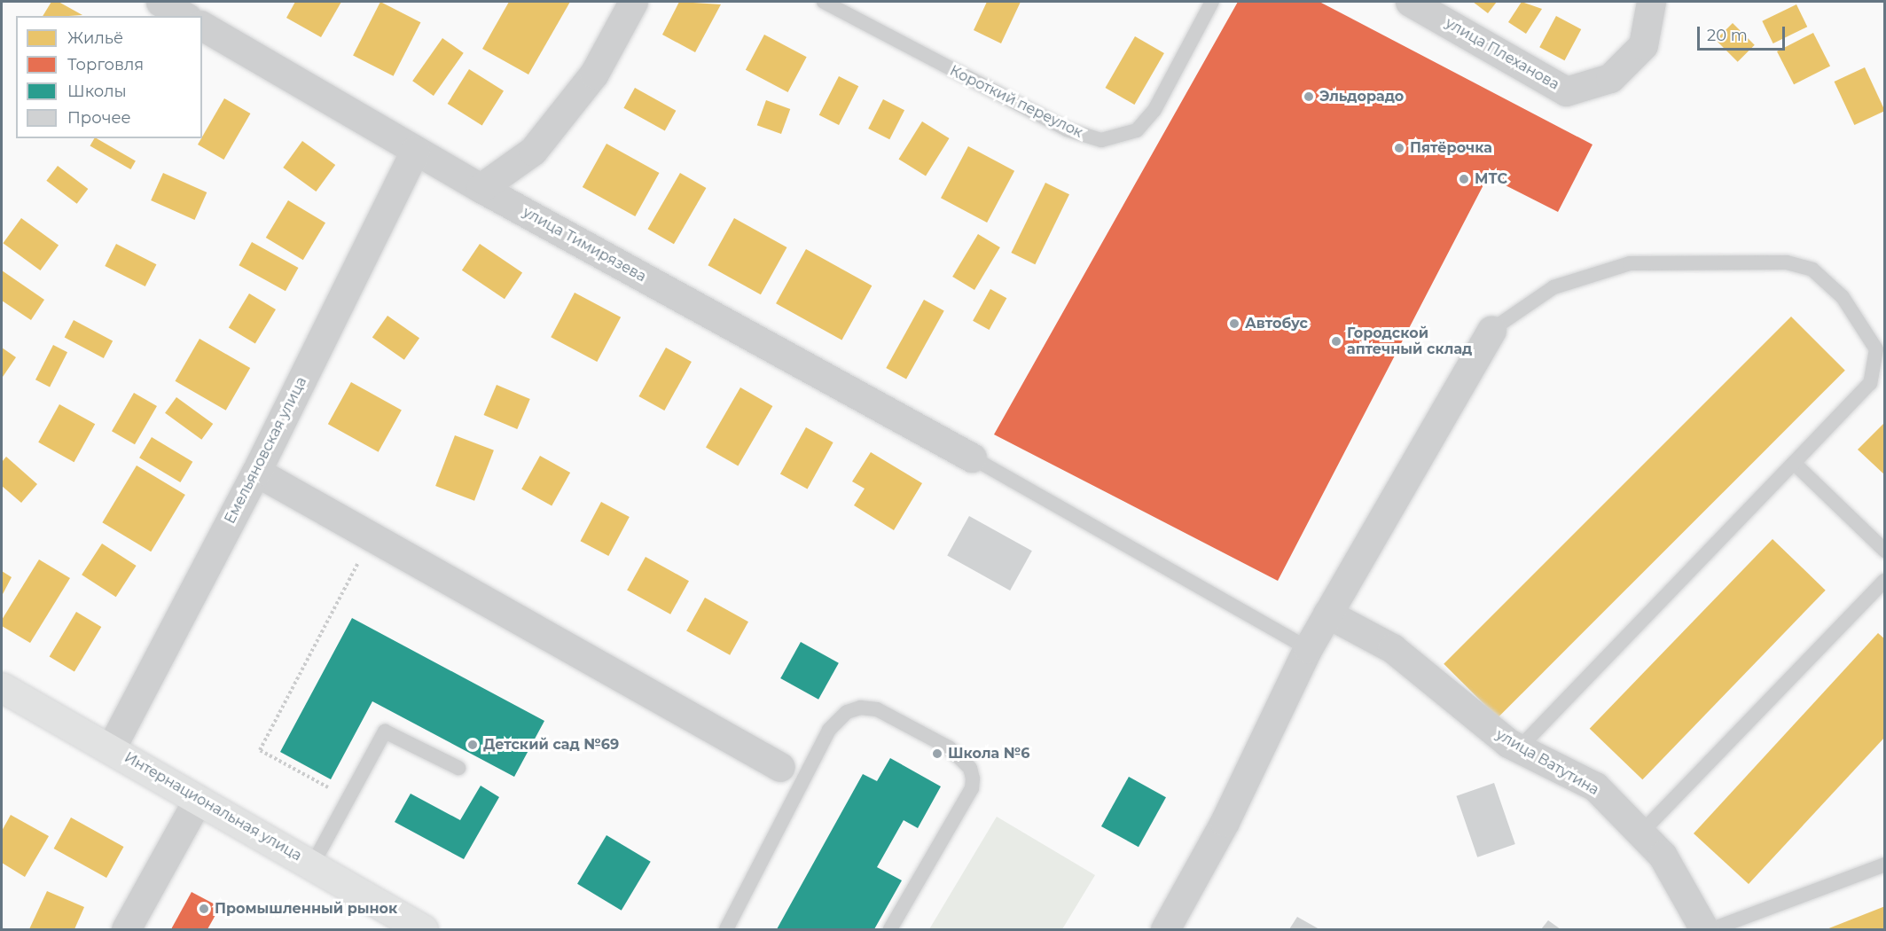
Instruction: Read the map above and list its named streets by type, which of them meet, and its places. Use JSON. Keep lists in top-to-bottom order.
{
  "streets": {
    "main road": ["Интернациональная улица"],
    "street": [
      "улица Плеханова",
      "улица Тимирязева",
      "Емельяновская улица",
      "улица Ватутина"
    ],
    "lane": ["Короткий переулок"]
  },
  "crossings": [
    ["улица Тимирязева", "Емельяновская улица"],
    ["Емельяновская улица", "Интернациональная улица"]
  ],
  "places": [
    "Эльдорадо",
    "Пятёрочка",
    "МТС",
    "Автобус",
    "Городской аптечный склад",
    "Детский сад №69",
    "Школа №6",
    "Промышленный рынок"
  ],
  "legend": [
    "Жильё",
    "Торговля",
    "Школы",
    "Прочее"
  ],
  "scale_bar": "20 m"
}
